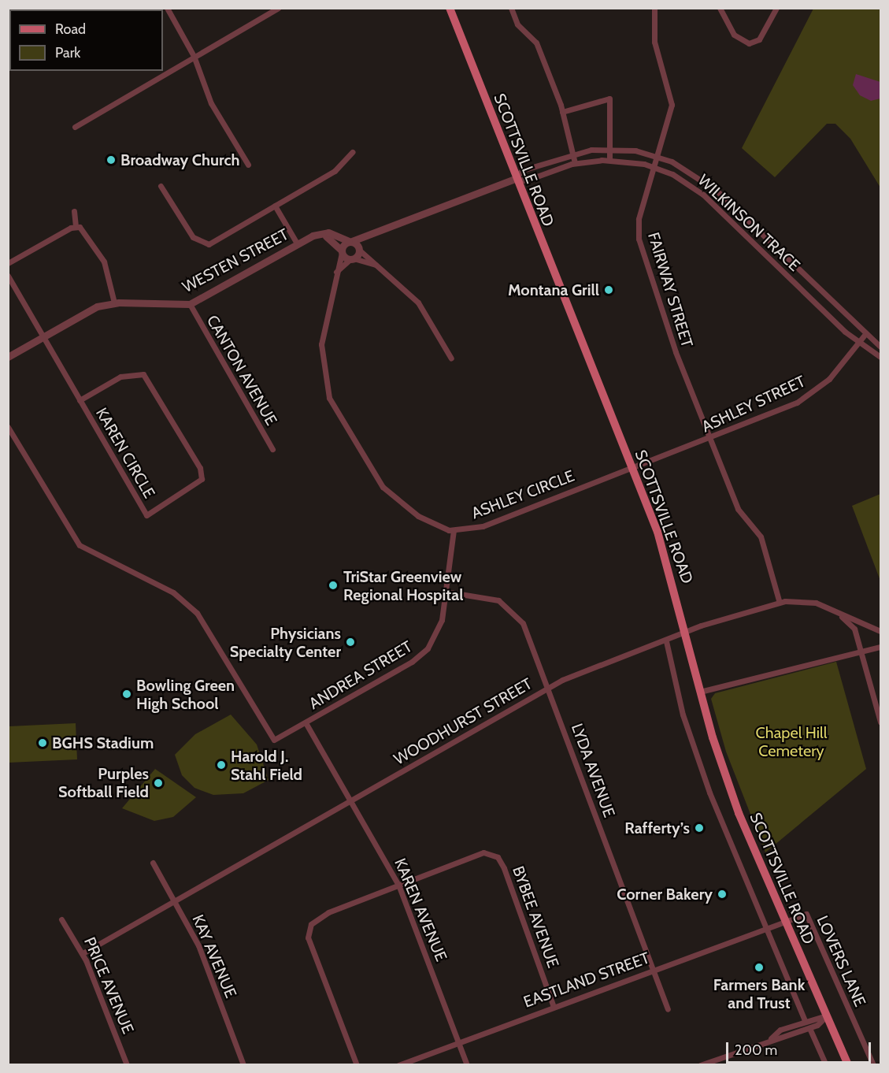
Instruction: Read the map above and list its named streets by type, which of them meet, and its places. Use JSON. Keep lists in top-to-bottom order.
{
  "streets": {
    "main road": ["SCOTTSVILLE ROAD"],
    "street": [
      "WILKINSON TRACE",
      "WESTEN STREET",
      "FAIRWAY STREET",
      "CANTON AVENUE",
      "ASHLEY STREET",
      "KAREN CIRCLE",
      "ASHLEY CIRCLE",
      "ANDREA STREET",
      "WOODHURST STREET",
      "LYDA AVENUE",
      "KAREN AVENUE",
      "BYBEE AVENUE",
      "KAY AVENUE",
      "LOVERS LANE",
      "EASTLAND STREET",
      "PRICE AVENUE"
    ]
  },
  "crossings": [
    ["SCOTTSVILLE ROAD", "WILKINSON TRACE"],
    ["SCOTTSVILLE ROAD", "ASHLEY STREET"],
    ["SCOTTSVILLE ROAD", "ASHLEY CIRCLE"],
    ["SCOTTSVILLE ROAD", "WOODHURST STREET"],
    ["SCOTTSVILLE ROAD", "LOVERS LANE"],
    ["SCOTTSVILLE ROAD", "EASTLAND STREET"],
    ["WILKINSON TRACE", "FAIRWAY STREET"],
    ["WILKINSON TRACE", "ASHLEY STREET"],
    ["WESTEN STREET", "CANTON AVENUE"],
    ["WESTEN STREET", "KAREN CIRCLE"],
    ["FAIRWAY STREET", "ASHLEY STREET"],
    ["FAIRWAY STREET", "WOODHURST STREET"],
    ["ASHLEY STREET", "ASHLEY CIRCLE"],
    ["ASHLEY CIRCLE", "ANDREA STREET"],
    ["ANDREA STREET", "LYDA AVENUE"],
    ["ANDREA STREET", "KAREN AVENUE"],
    ["WOODHURST STREET", "LYDA AVENUE"],
    ["WOODHURST STREET", "KAREN AVENUE"],
    ["WOODHURST STREET", "KAY AVENUE"],
    ["WOODHURST STREET", "PRICE AVENUE"],
    ["LYDA AVENUE", "EASTLAND STREET"],
    ["KAREN AVENUE", "BYBEE AVENUE"],
    ["KAREN AVENUE", "EASTLAND STREET"],
    ["BYBEE AVENUE", "EASTLAND STREET"],
    ["LOVERS LANE", "EASTLAND STREET"]
  ],
  "parks": ["Chapel Hill Cemetery"],
  "places": [
    "Broadway Church",
    "Montana Grill",
    "TriStar Greenview Regional Hospital",
    "Physicians Specialty Center",
    "Bowling Green High School",
    "BGHS Stadium",
    "Harold J. Stahl Field",
    "Purples Softball Field",
    "Rafferty’s",
    "Corner Bakery",
    "Farmers Bank and Trust"
  ],
  "legend": ["Road", "Park"],
  "scale_bar": "200 m"
}
